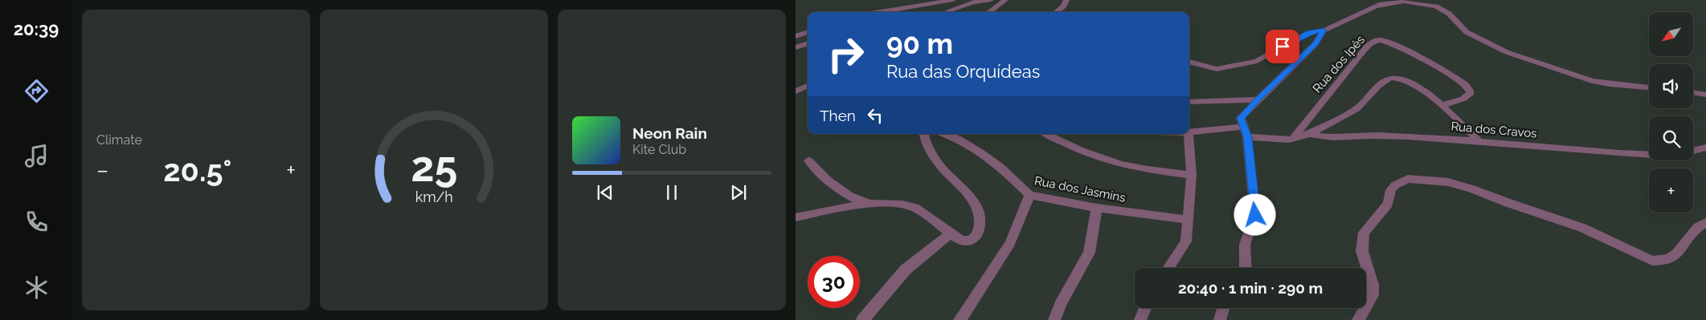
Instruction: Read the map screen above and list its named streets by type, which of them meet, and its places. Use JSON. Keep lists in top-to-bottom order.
{
  "streets": {
    "street": ["Rua dos Ipês", "Rua dos Cravos", "Rua dos Jasmins"]
  },
  "north": "bottom left",
  "page": {
    "tabs": "20:39",
    "tile": "Climate",
    "map_buttons": "+",
    "turn": ["90 m", "Rua das Orquídeas"],
    "then": "Then",
    "song": ["Neon Rain", "Kite Club"],
    "heat": ["−", "20.5°", "+"],
    "limit": "30",
    "trip": "20:40 · 1 min · 290 m",
    "gauge": ["25", "km/h"]
  }
}
